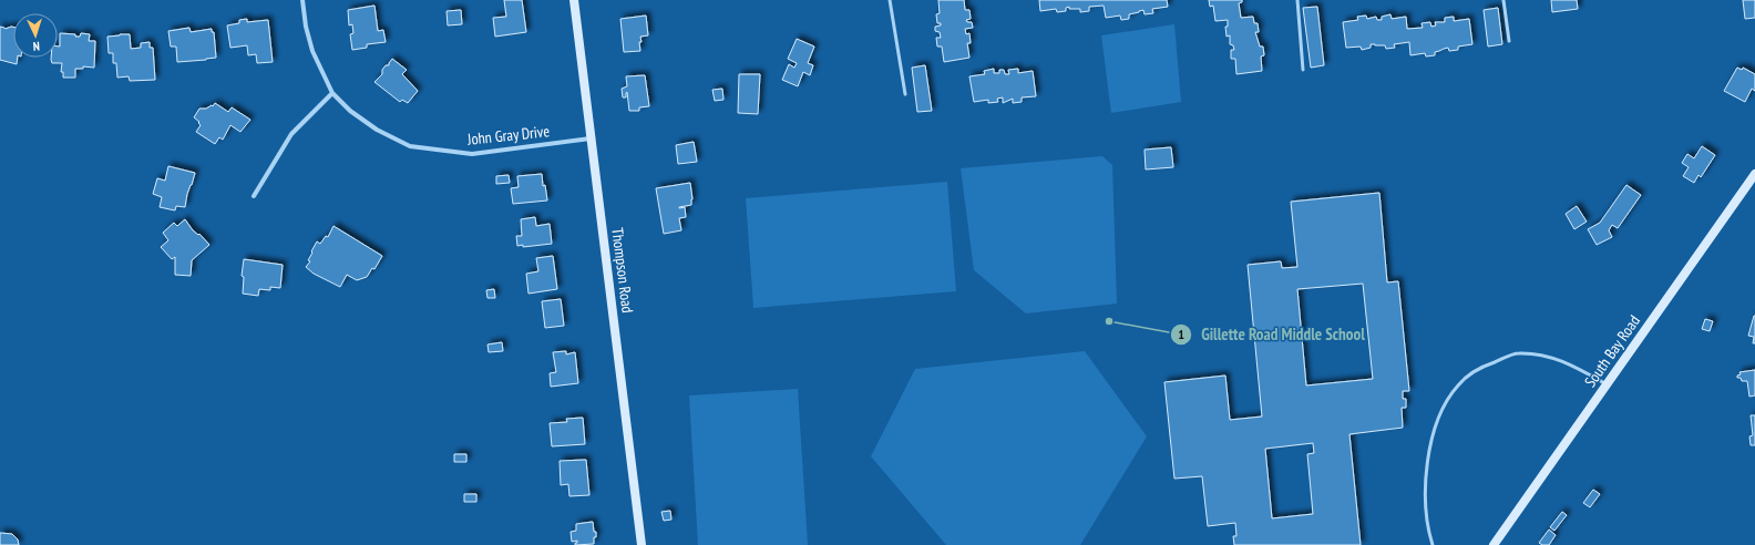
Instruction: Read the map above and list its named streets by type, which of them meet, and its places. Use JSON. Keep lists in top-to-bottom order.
{
  "streets": {
    "street": ["John Gray Drive", "Thompson Road", "South Bay Road"]
  },
  "crossings": [
    ["John Gray Drive", "Thompson Road"]
  ],
  "places": ["Gillette Road Middle School"],
  "north": "bottom"
}
